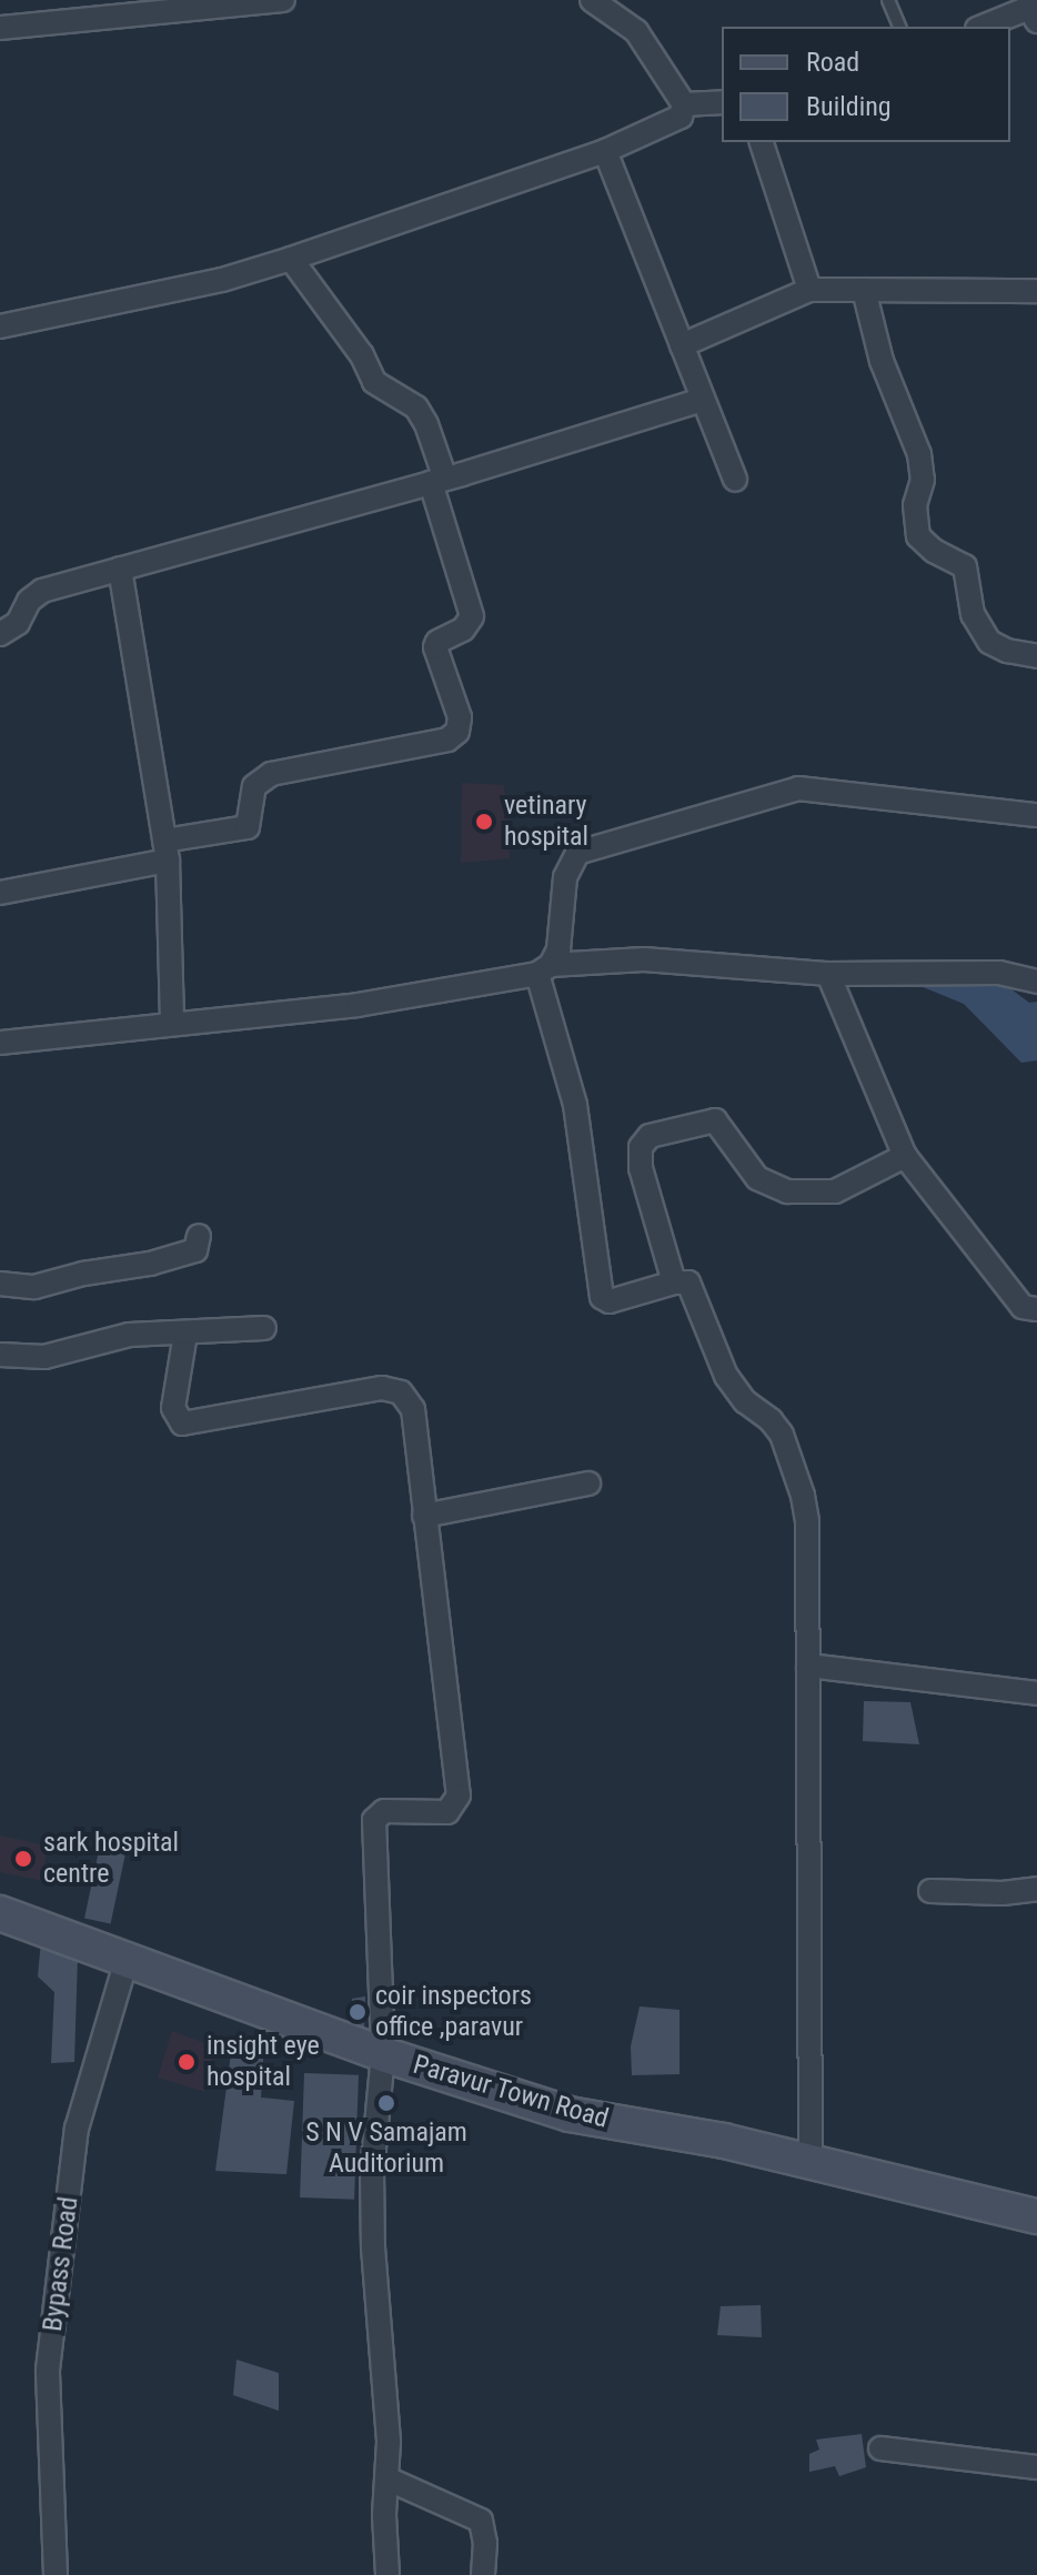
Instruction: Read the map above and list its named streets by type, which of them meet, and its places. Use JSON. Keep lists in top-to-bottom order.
{
  "streets": {
    "main road": ["Paravur Town Road"],
    "street": ["Bypass Road"]
  },
  "crossings": [
    ["Paravur Town Road", "Bypass Road"]
  ],
  "places": [
    "vetinary hospital",
    "sark hospital centre",
    "coir inspectors office ,paravur",
    "insight eye hospital",
    "S N V Samajam Auditorium"
  ],
  "legend": ["Road", "Building"]
}
